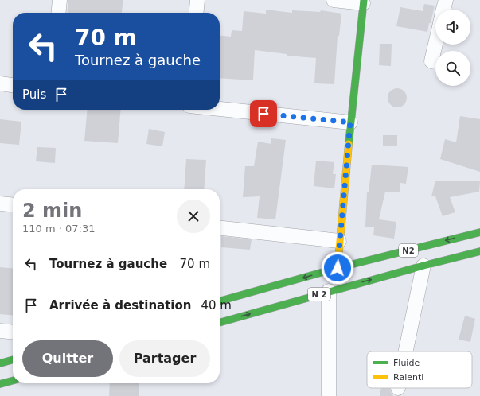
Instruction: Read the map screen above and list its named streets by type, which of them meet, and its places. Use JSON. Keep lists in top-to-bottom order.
{
  "streets": {
    "main road": ["N2", "N 2"]
  },
  "crossings": [
    ["N2", "N 2"]
  ],
  "legend": ["Fluide", "Ralenti"],
  "page": {
    "turn": ["70 m", "Tournez à gauche"],
    "then": "Puis",
    "heading": ["2 min", "110 m · 07:31"],
    "list": [
      {
        "name": "Tournez à gauche",
        "value": "70 m"
      },
      {
        "name": "Arrivée à destination",
        "value": "40 m"
      }
    ],
    "buttons": ["Quitter", "Partager"]
  }
}
